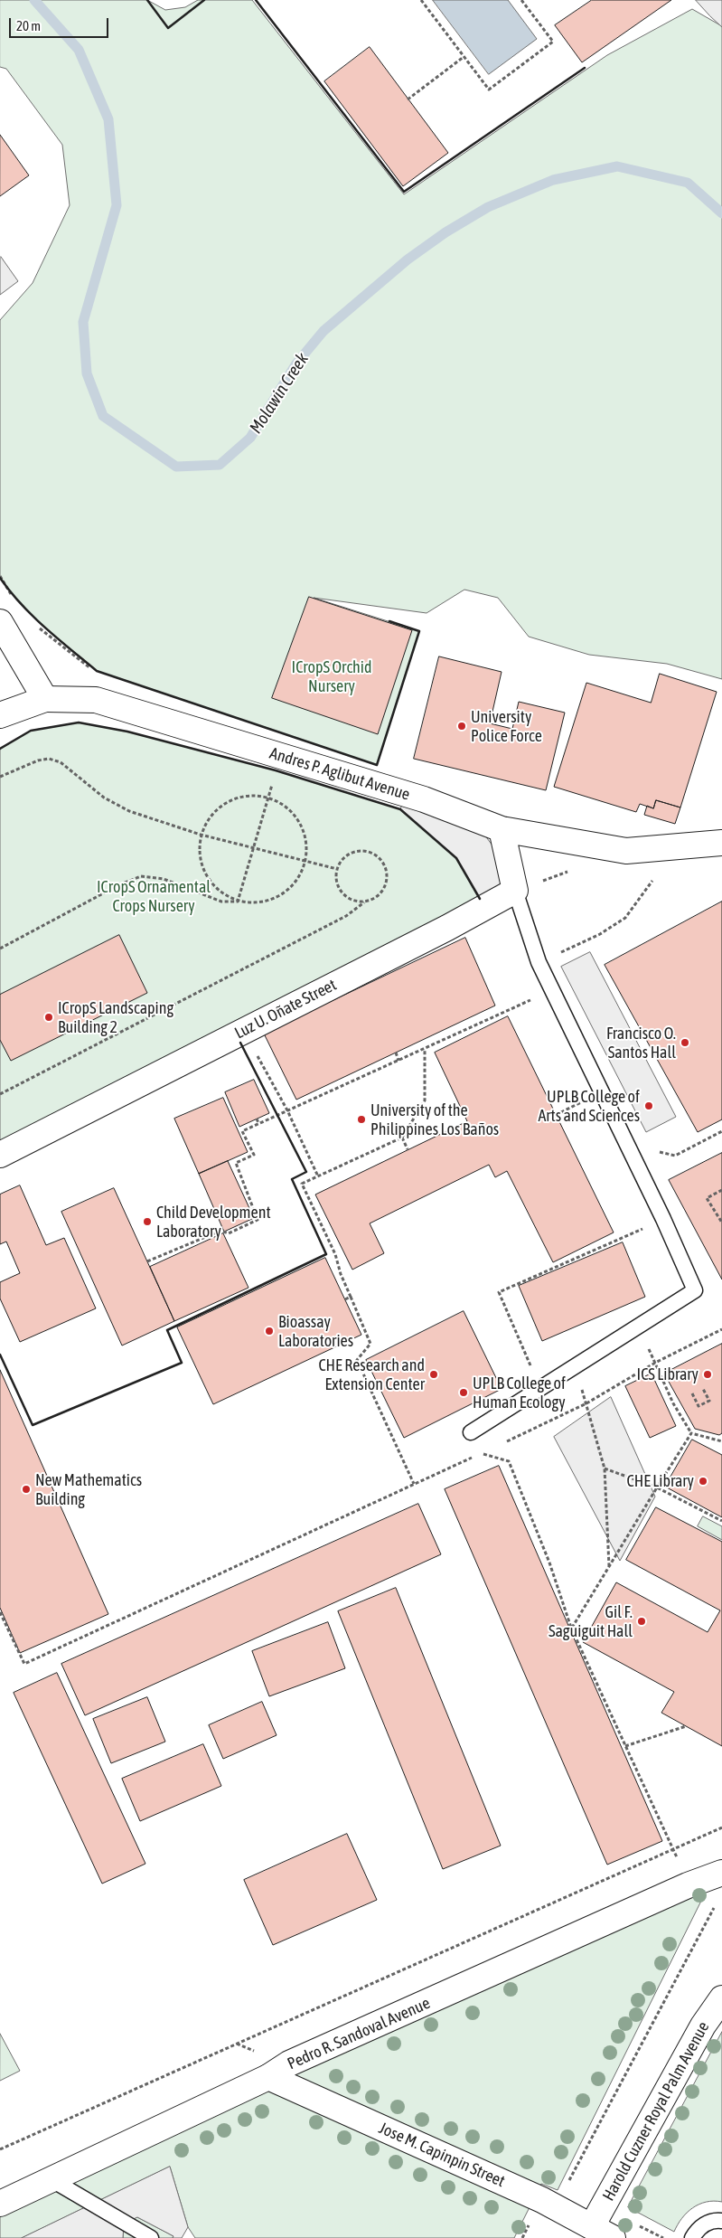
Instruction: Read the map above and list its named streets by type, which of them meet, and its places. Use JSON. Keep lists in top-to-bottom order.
{
  "streets": {
    "street": [
      "Andres P. Aglibut Avenue",
      "Luz U. Oñate Street",
      "Pedro R. Sandoval Avenue",
      "Harold Cuzner Royal Palm Avenue",
      "Jose M. Capinpin Street"
    ]
  },
  "crossings": [
    ["Pedro R. Sandoval Avenue", "Jose M. Capinpin Street"],
    ["Harold Cuzner Royal Palm Avenue", "Jose M. Capinpin Street"]
  ],
  "water": ["Molawin Creek"],
  "parks": ["ICropS Orchid Nursery", "ICropS Ornamental Crops Nursery"],
  "places": [
    "University Police Force",
    "ICropS Landscaping Building 2",
    "Francisco O. Santos Hall",
    "UPLB College of Arts and Sciences",
    "University of the Philippines Los Baños",
    "Child Development Laboratory",
    "Bioassay Laboratories",
    "CHE Research and Extension Center",
    "ICS Library",
    "UPLB College of Human Ecology",
    "CHE Library",
    "New Mathematics Building",
    "Gil F. Saguiguit Hall"
  ],
  "scale_bar": "20 m"
}
